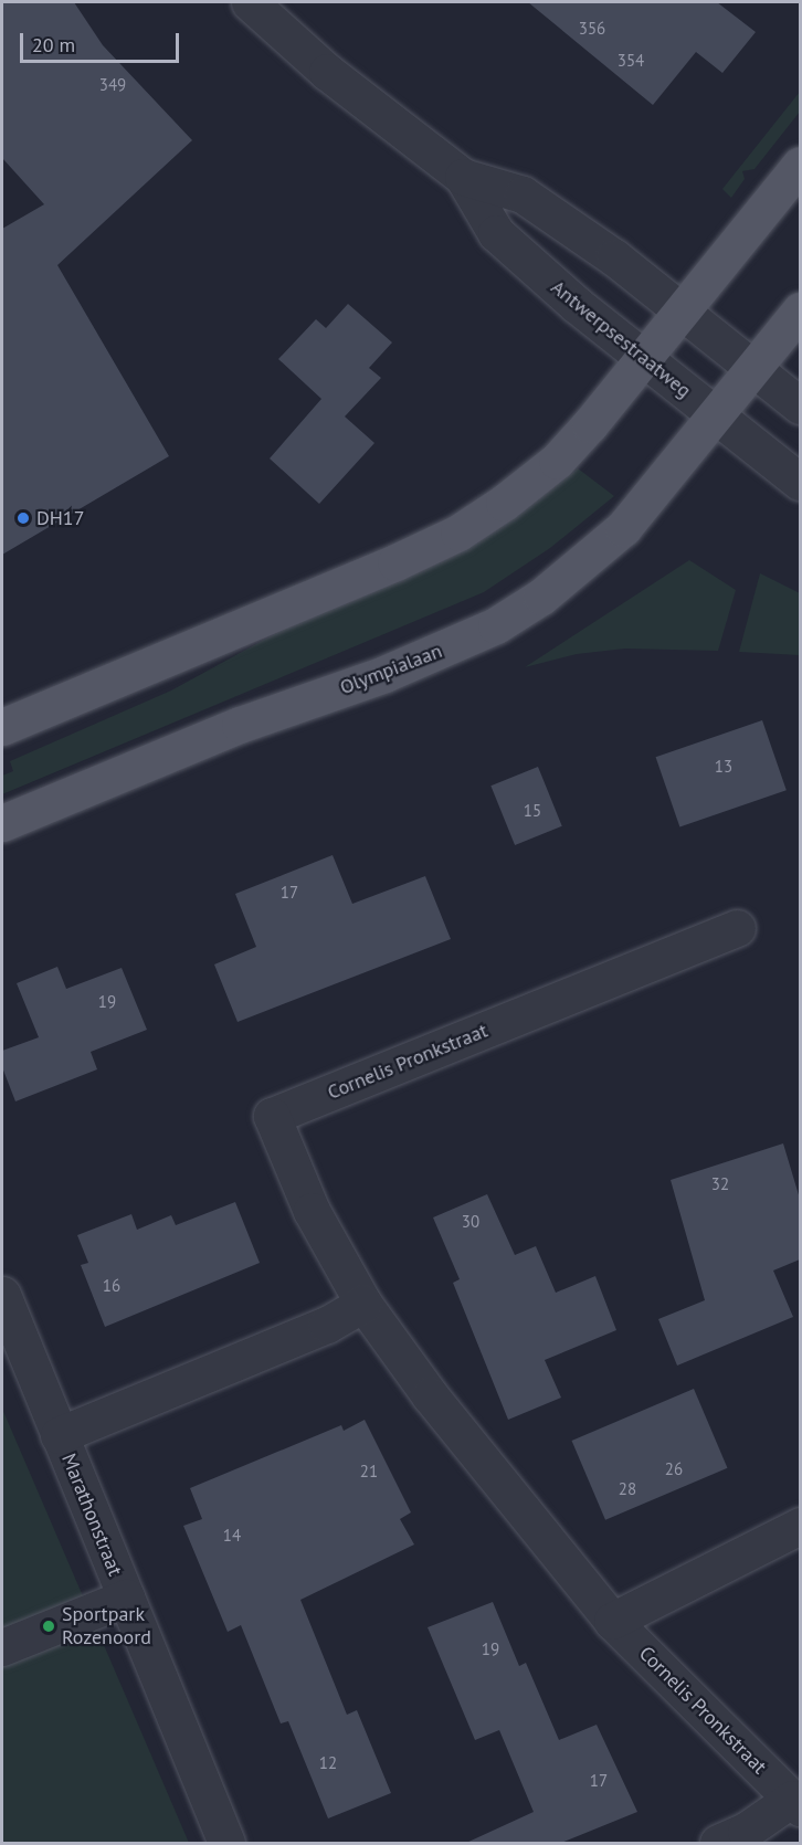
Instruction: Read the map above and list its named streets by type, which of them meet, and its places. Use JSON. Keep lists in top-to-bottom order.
{
  "streets": {
    "main road": ["Olympialaan"],
    "street": ["Antwerpsestraatweg", "Cornelis Pronkstraat", "Marathonstraat"]
  },
  "crossings": [
    ["Antwerpsestraatweg", "Olympialaan"]
  ],
  "places": ["DH17", "Sportpark Rozenoord"],
  "house_numbers": [
    "356",
    "354",
    "349",
    "13",
    "15",
    "17",
    "19",
    "32",
    "30",
    "16",
    "26",
    "21",
    "28",
    "14",
    "19",
    "12",
    "17"
  ],
  "scale_bar": "20 m"
}
